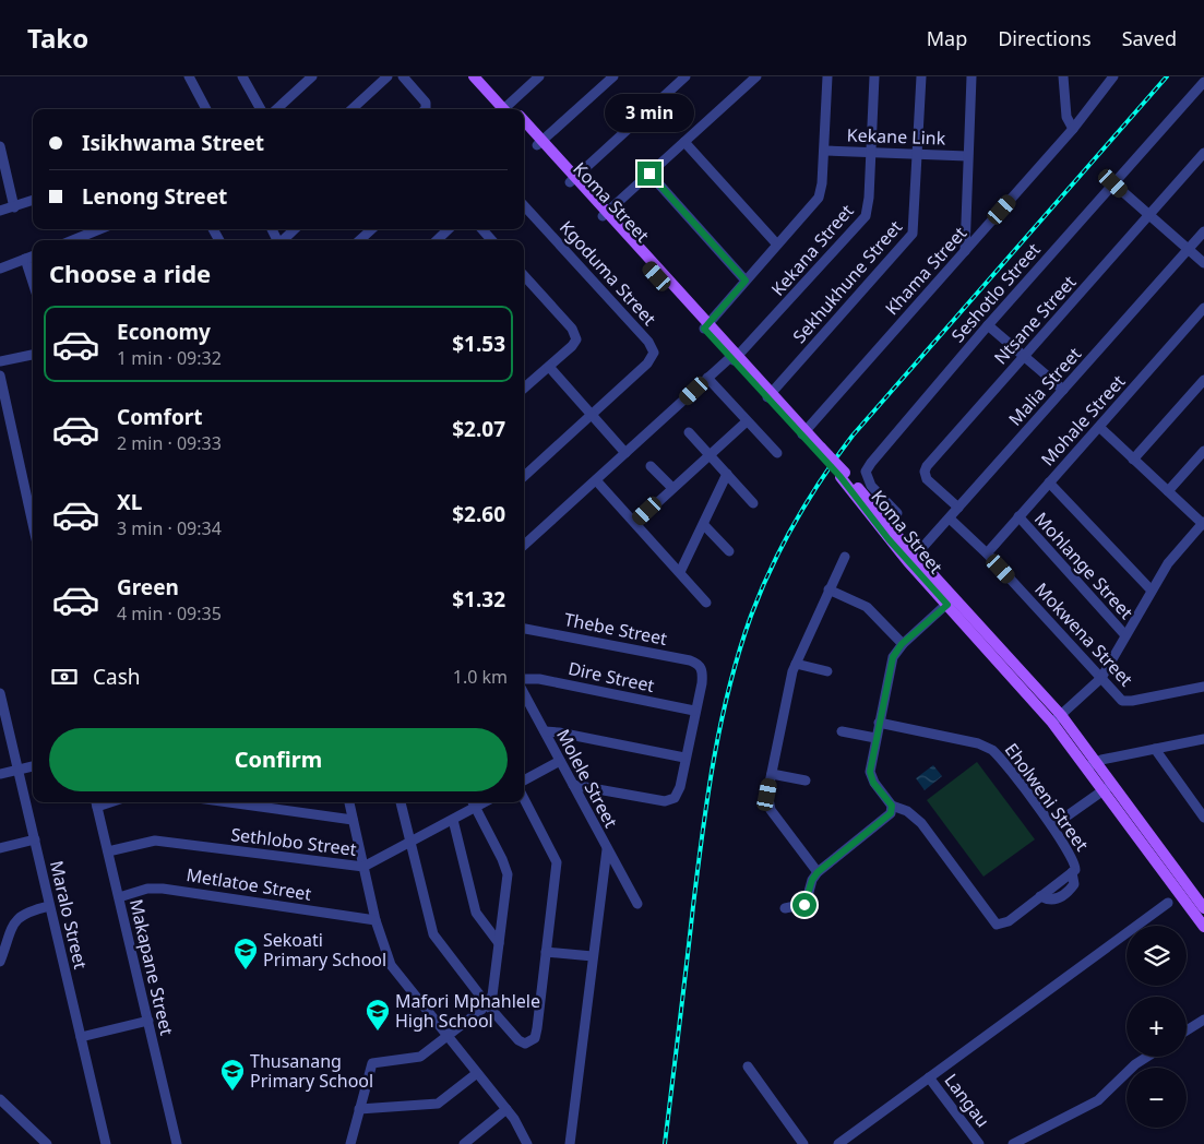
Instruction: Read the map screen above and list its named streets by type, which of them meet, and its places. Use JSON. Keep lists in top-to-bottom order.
{
  "streets": {
    "main road": ["Koma Street"],
    "street": [
      "Kekane Link",
      "Kekana Street",
      "Khama Street",
      "Kgoduma Street",
      "Sekhukhune Street",
      "Seshotlo Street",
      "Ntsane Street",
      "Malia Street",
      "Mohale Street",
      "Mohlange Street",
      "Thebe Street",
      "Mokwena Street",
      "Dire Street",
      "Molele Street",
      "Eholweni Street",
      "Sethlobo Street",
      "Metlatoe Street",
      "Maralo Street",
      "Makapane Street",
      "Langau"
    ]
  },
  "crossings": [
    ["Kekane Link", "Kekana Street"],
    ["Kekane Link", "Sekhukhune Street"],
    ["Koma Street", "Kekana Street"],
    ["Koma Street", "Khama Street"],
    ["Koma Street", "Sekhukhune Street"],
    ["Koma Street", "Seshotlo Street"],
    ["Koma Street", "Malia Street"],
    ["Ntsane Street", "Malia Street"],
    ["Malia Street", "Mokwena Street"],
    ["Mohale Street", "Mohlange Street"],
    ["Mohale Street", "Mokwena Street"],
    ["Thebe Street", "Dire Street"],
    ["Sethlobo Street", "Makapane Street"],
    ["Metlatoe Street", "Makapane Street"]
  ],
  "places": {
    "school or university": ["Sekoati Primary School", "Mafori Mphahlele High School", "Thusanang Primary School"]
  },
  "page": {
    "header": "Tako",
    "nav": ["Map", "Directions", "Saved"],
    "bubble": "3 min",
    "banner": ["Isikhwama Street", "Lenong Street"],
    "heading": "Choose a ride",
    "list": [
      {
        "name": "Economy",
        "note": "1 min · 09:32",
        "value": "$1.53"
      },
      {
        "name": "Comfort",
        "note": "2 min · 09:33",
        "value": "$2.07"
      },
      {
        "name": "XL",
        "note": "3 min · 09:34",
        "value": "$2.60"
      },
      {
        "name": "Green",
        "note": "4 min · 09:35",
        "value": "$1.32"
      }
    ],
    "pay": ["Cash", "1.0 km"],
    "buttons": "Confirm",
    "map_buttons": ["+", "−"]
  }
}
